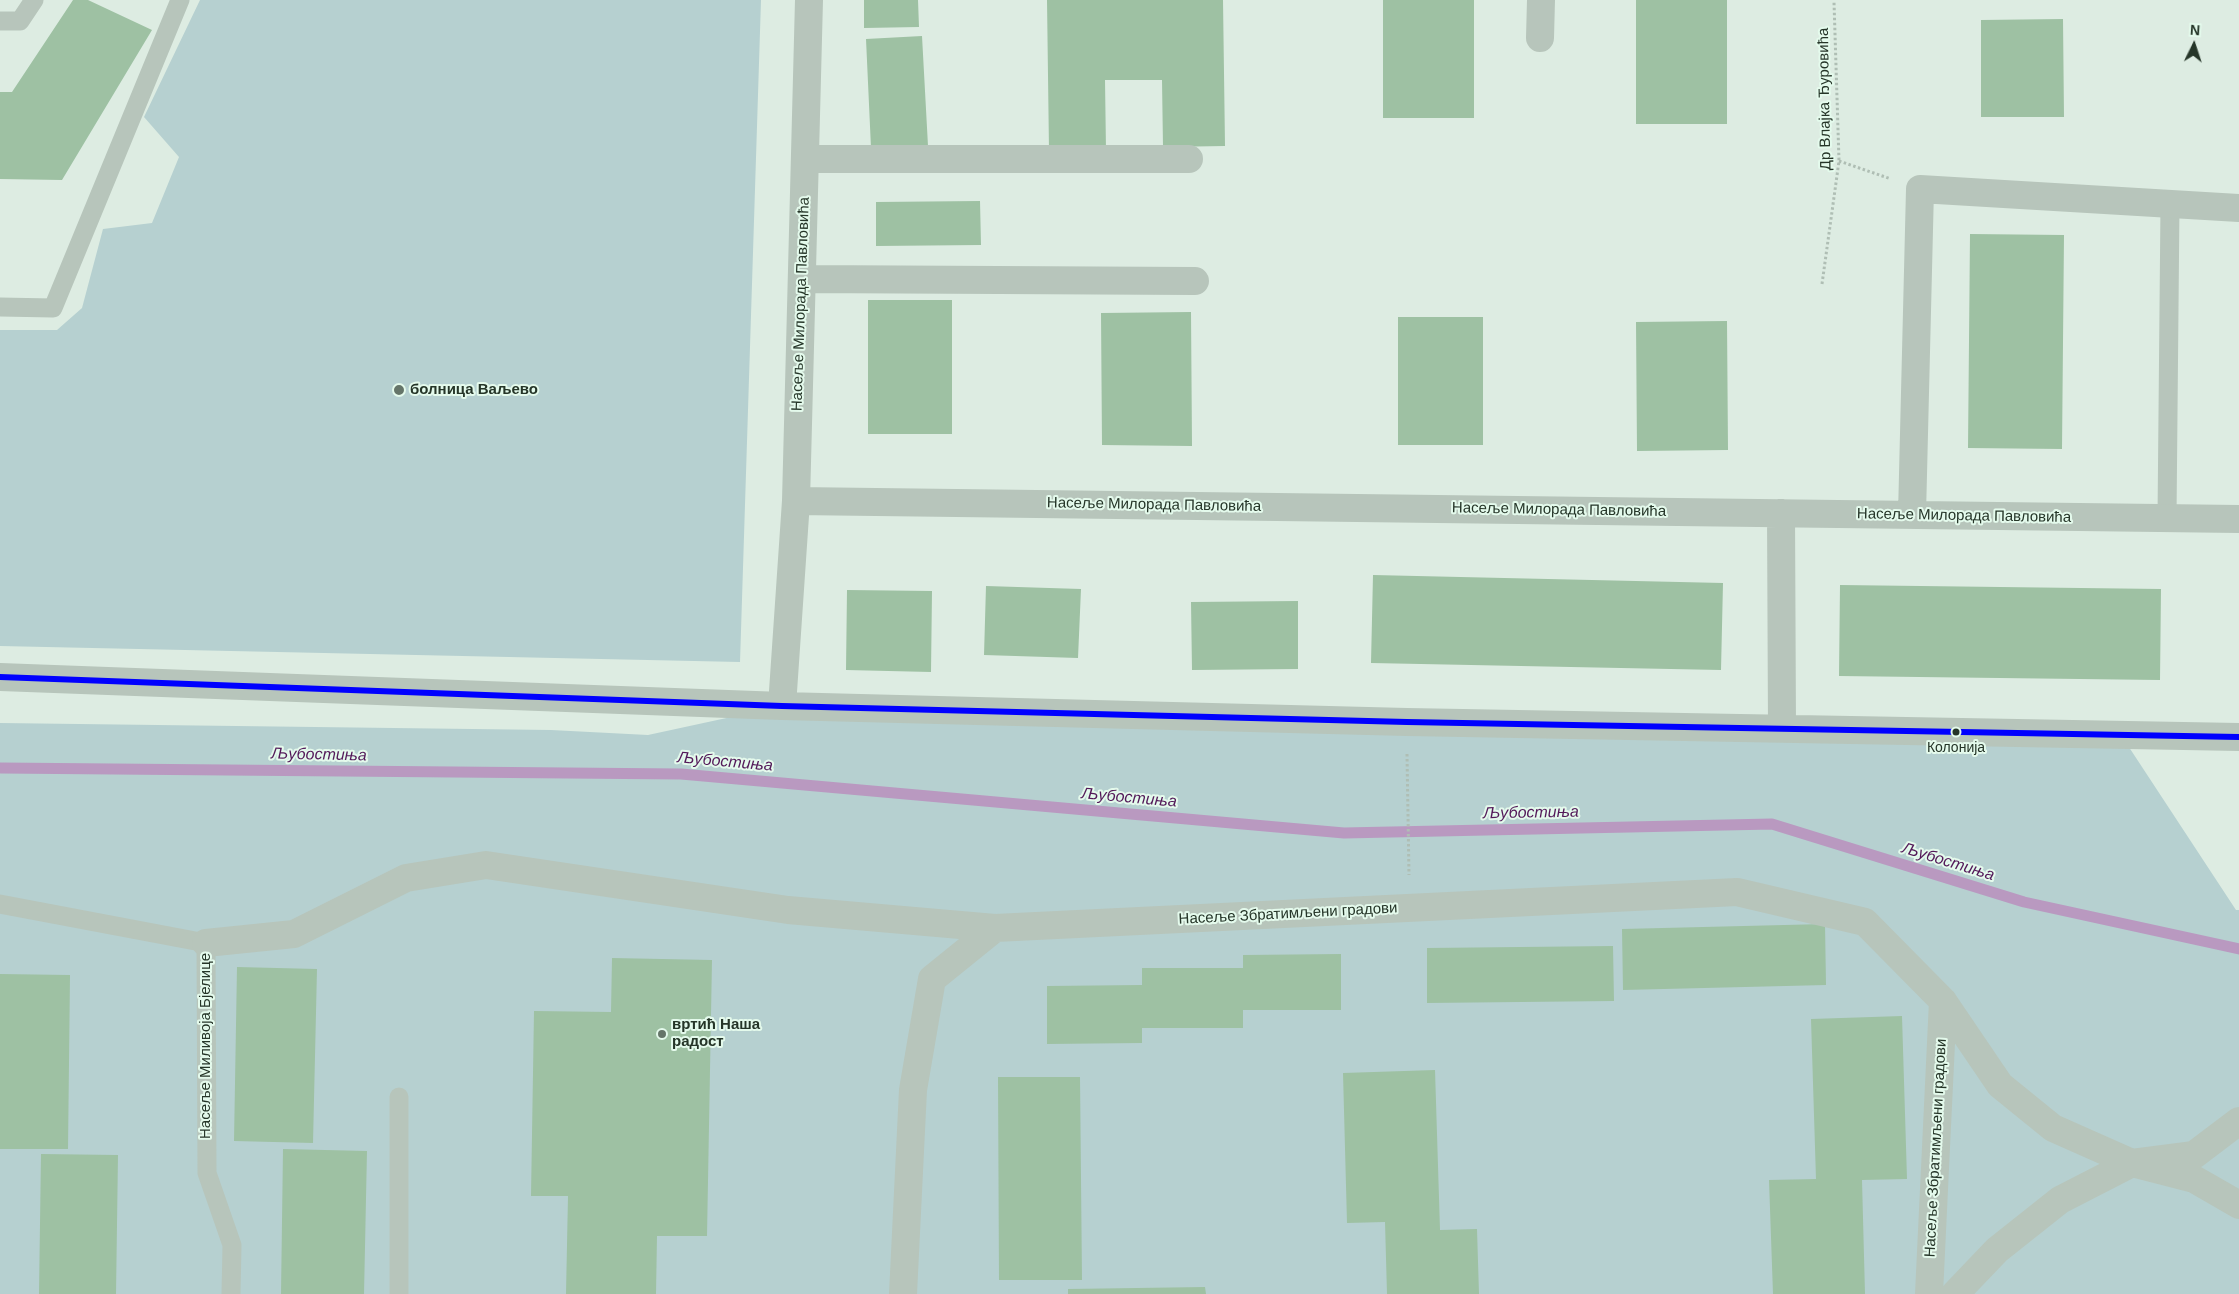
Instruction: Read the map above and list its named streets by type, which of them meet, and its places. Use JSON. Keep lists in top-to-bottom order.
{
  "streets": {
    "street": ["Насеље Милорада Павловића", "Насеље Збратимљени градови"],
    "lane": ["Насеље Миливоја Бјелице"],
    "path": ["Др Влајка Ђуровића"]
  },
  "crossings": [
    ["Насеље Збратимљени градови", "Насеље Миливоја Бјелице"]
  ],
  "water": ["Љубостиња"],
  "places": ["болница Ваљево", "Колонија", "вртић Наша радост"],
  "north": "top"
}
